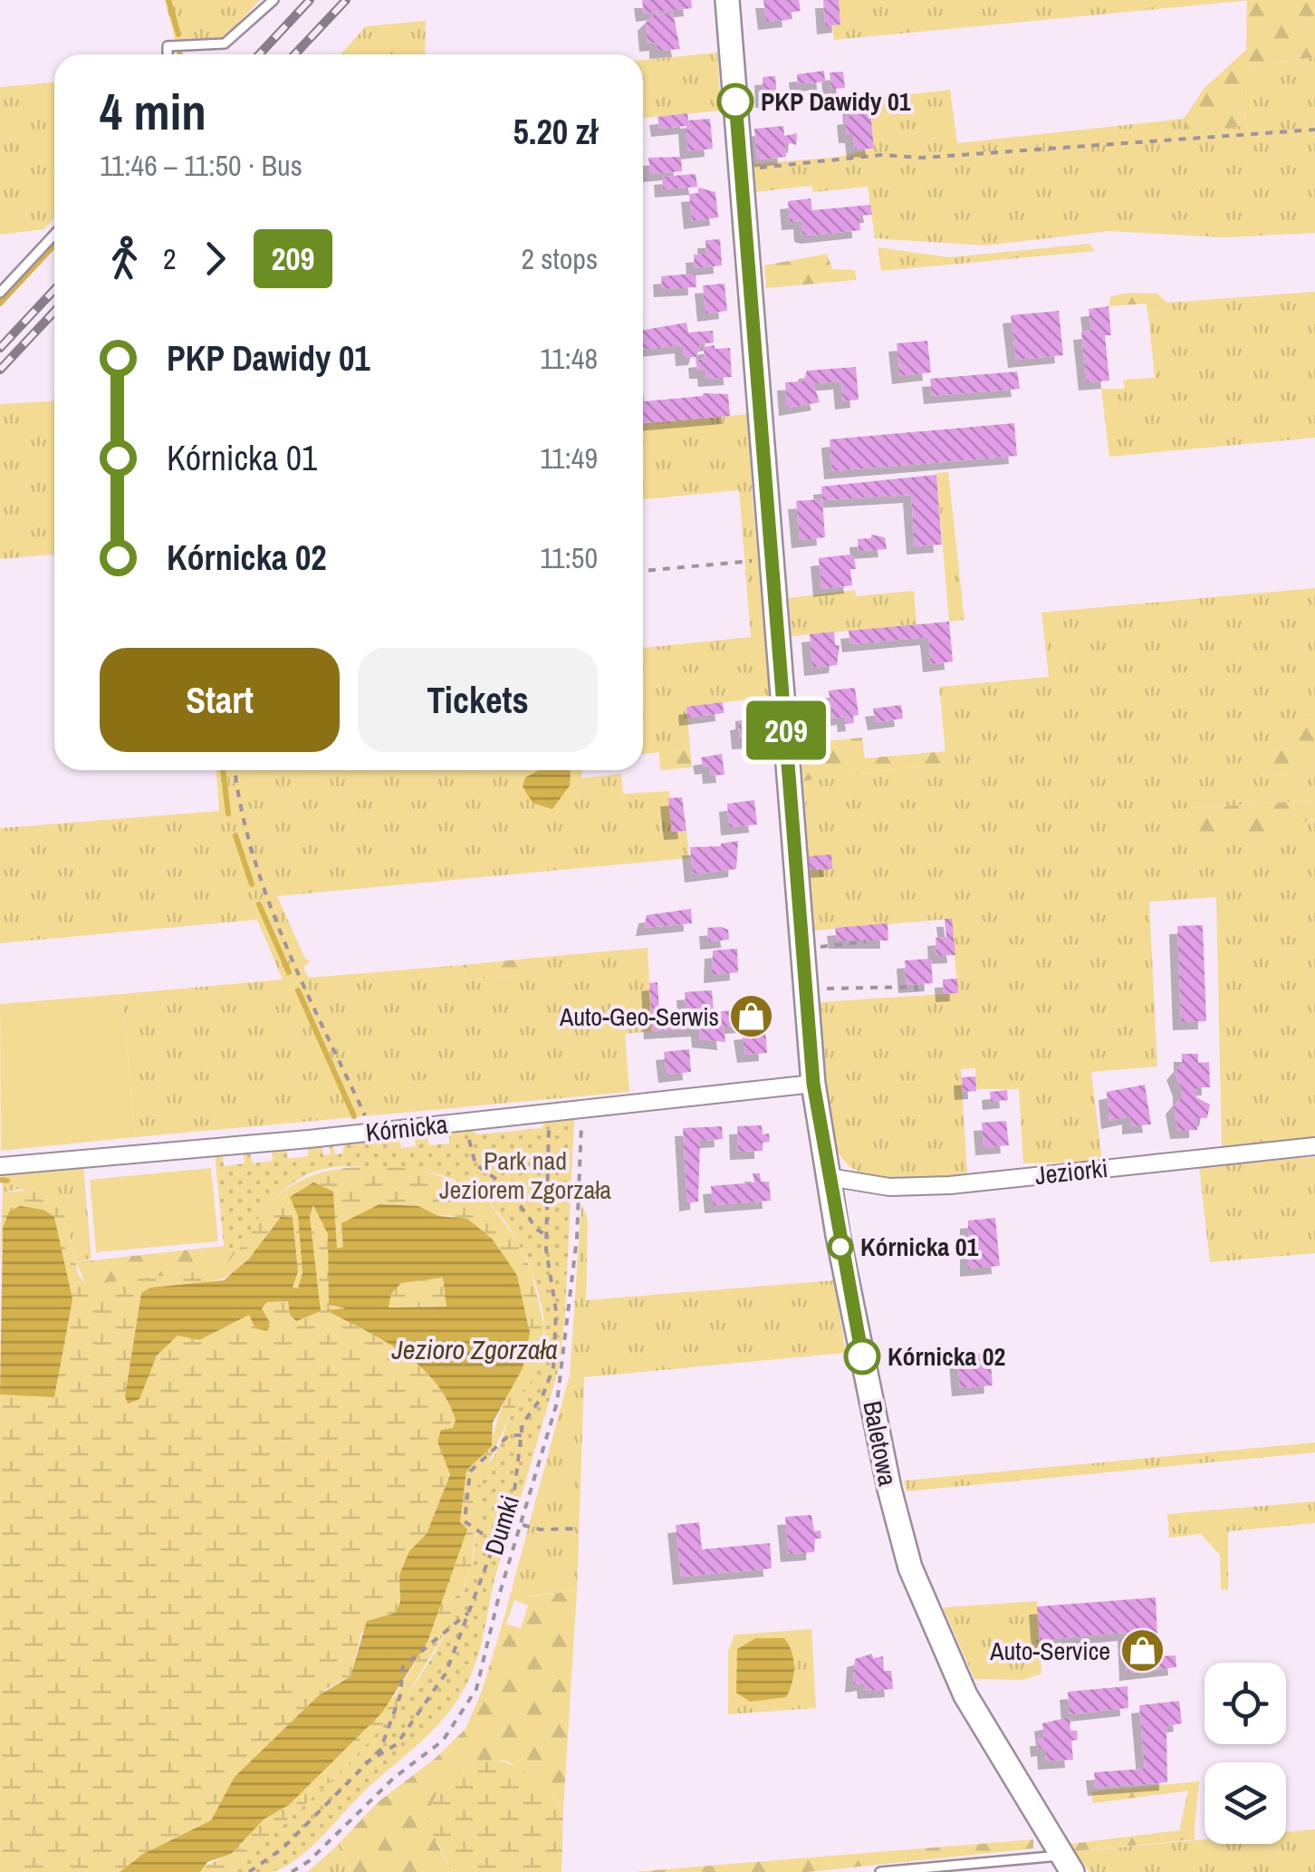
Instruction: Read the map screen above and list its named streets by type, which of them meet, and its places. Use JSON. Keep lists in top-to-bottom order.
{
  "streets": {
    "street": ["Kórnicka", "Jeziorki", "Baletowa"],
    "path": ["Dumki"]
  },
  "crossings": [
    ["Kórnicka", "Baletowa"],
    ["Kórnicka", "Dumki"],
    ["Jeziorki", "Baletowa"]
  ],
  "water": ["Jezioro Zgorzała"],
  "parks": ["Park nad Jeziorem Zgorzała"],
  "places": {
    "other": ["PKP Dawidy 01", "Kórnicka 01", "Kórnicka 02"],
    "shop": ["Auto-Geo-Serwis", "Auto-Service"]
  },
  "lines": ["bus line 209"],
  "page": {
    "on_map": "209",
    "heading": ["4 min", "11:46 – 11:50 · Bus", "5.20 zł"],
    "legs": ["2", "209", "2 stops"],
    "list": [
      {
        "name": "PKP Dawidy 01",
        "value": "11:48"
      },
      {
        "name": "Kórnicka 01",
        "value": "11:49"
      },
      {
        "name": "Kórnicka 02",
        "value": "11:50"
      }
    ],
    "buttons": ["Start", "Tickets"]
  }
}
